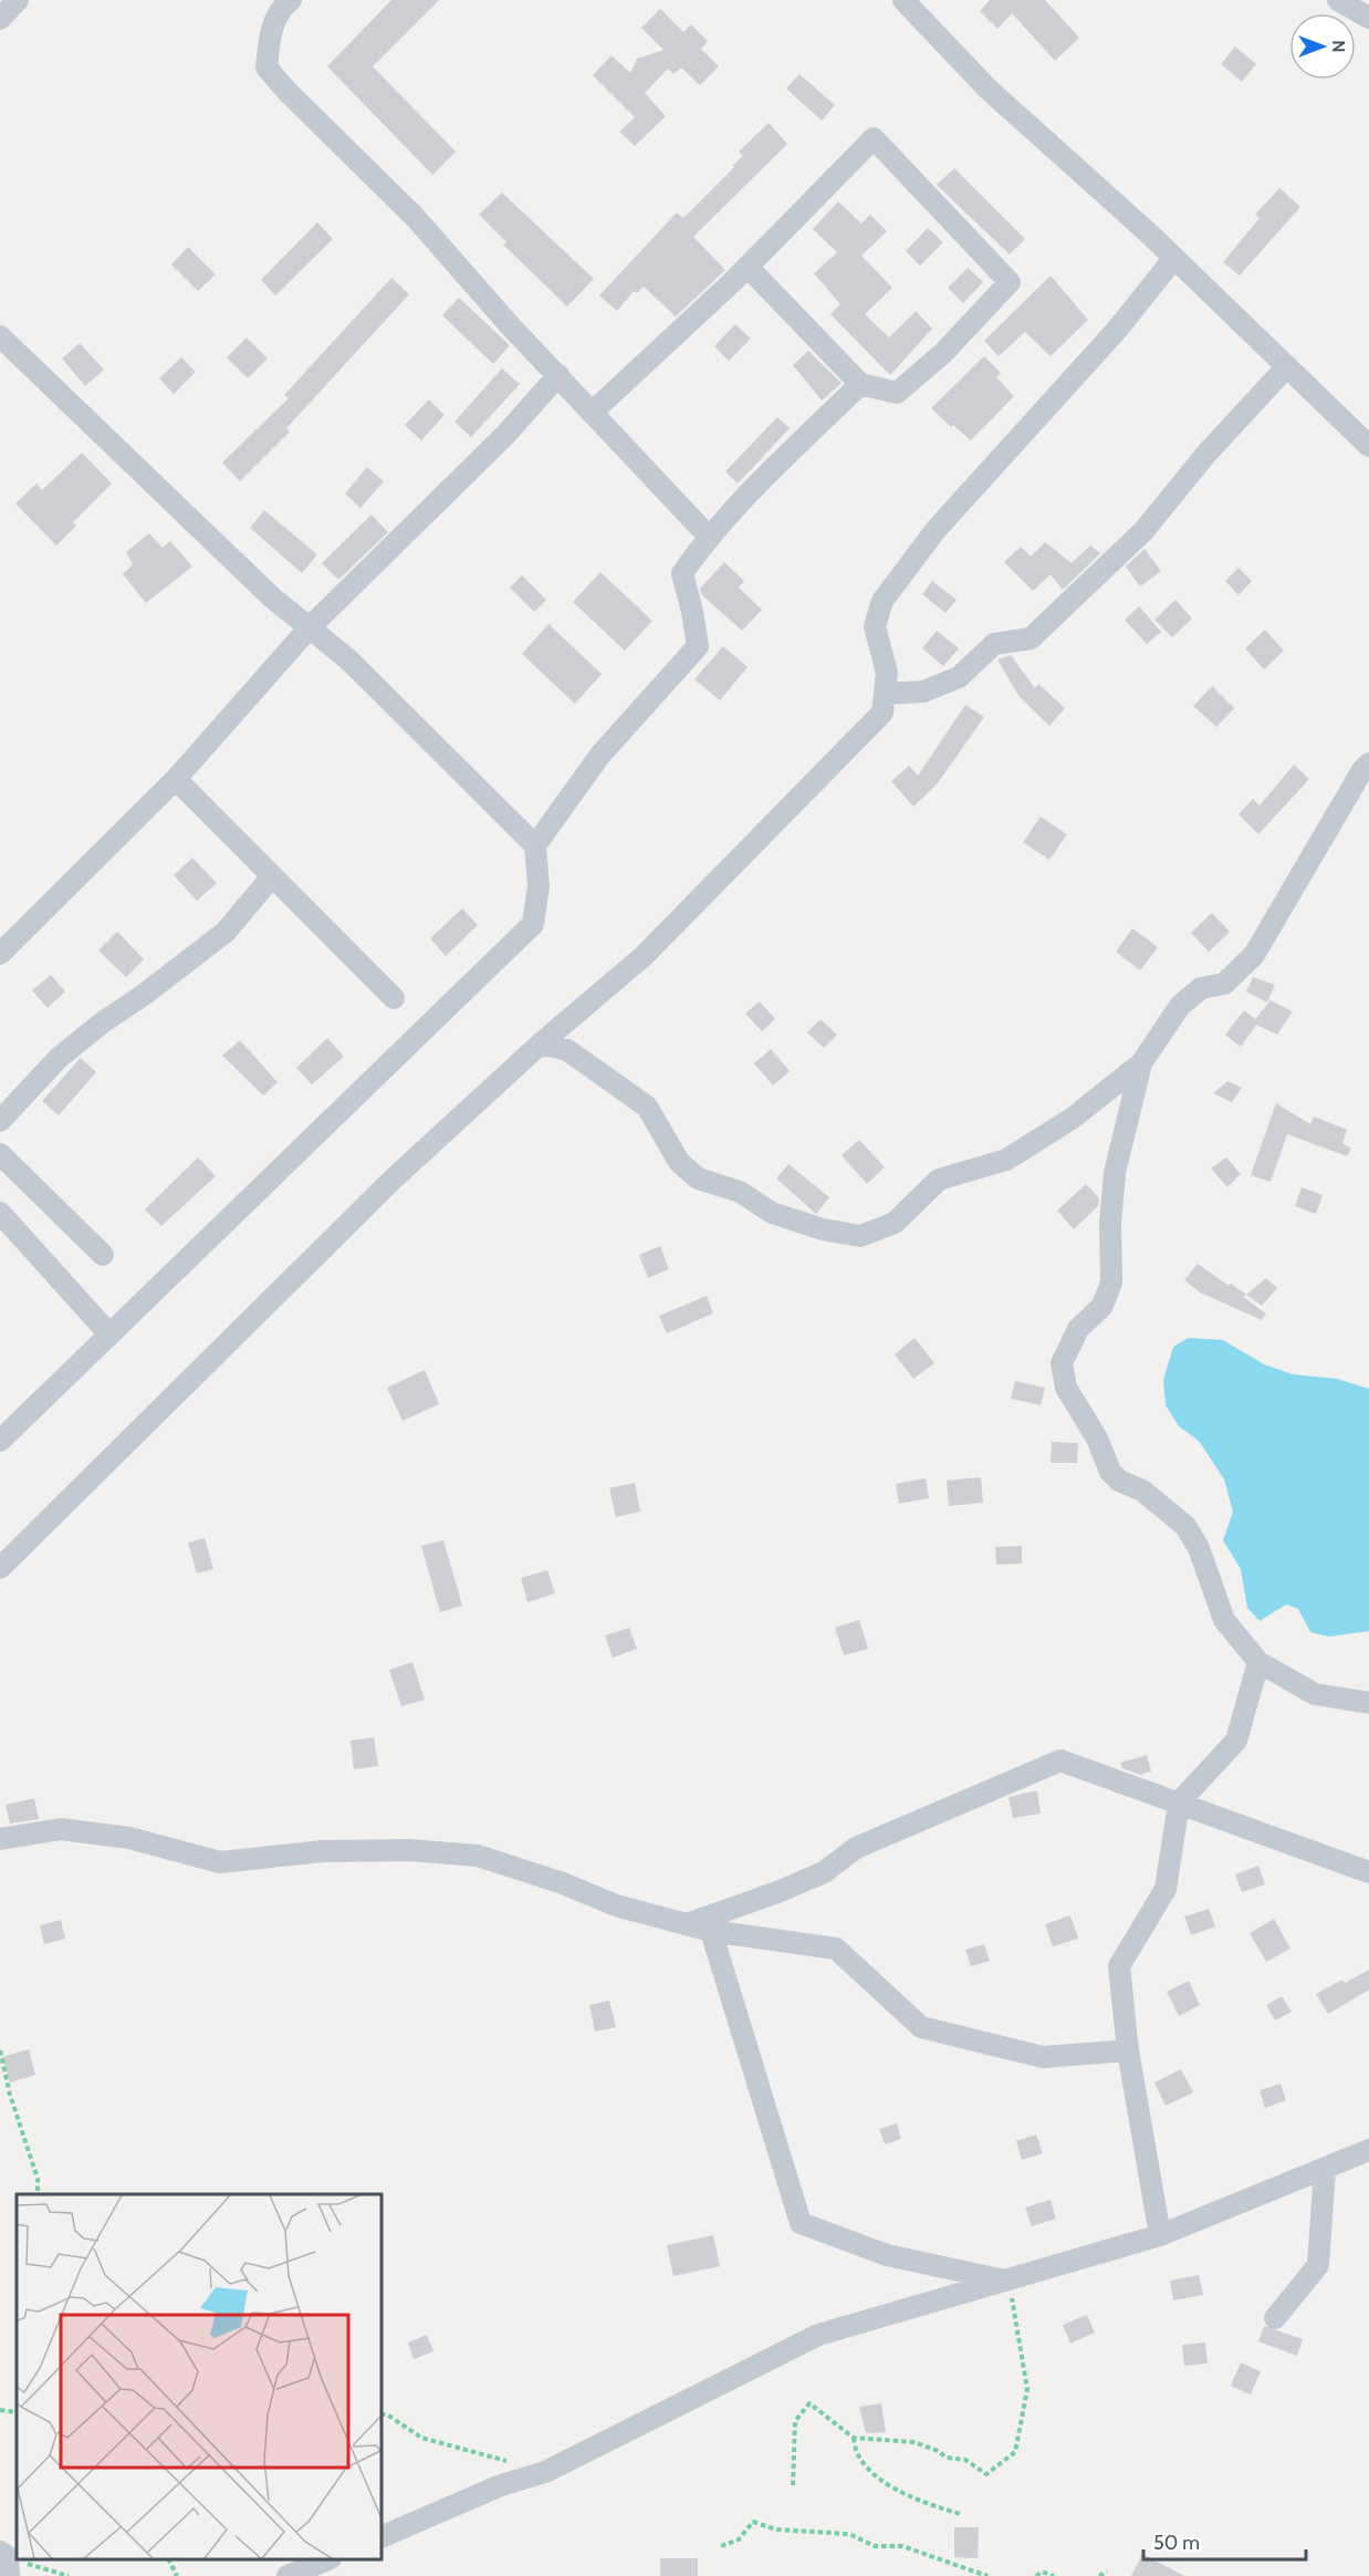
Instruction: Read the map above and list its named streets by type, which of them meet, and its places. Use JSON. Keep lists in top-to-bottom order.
{
  "scale_bar": "50 m",
  "north": "right"
}
